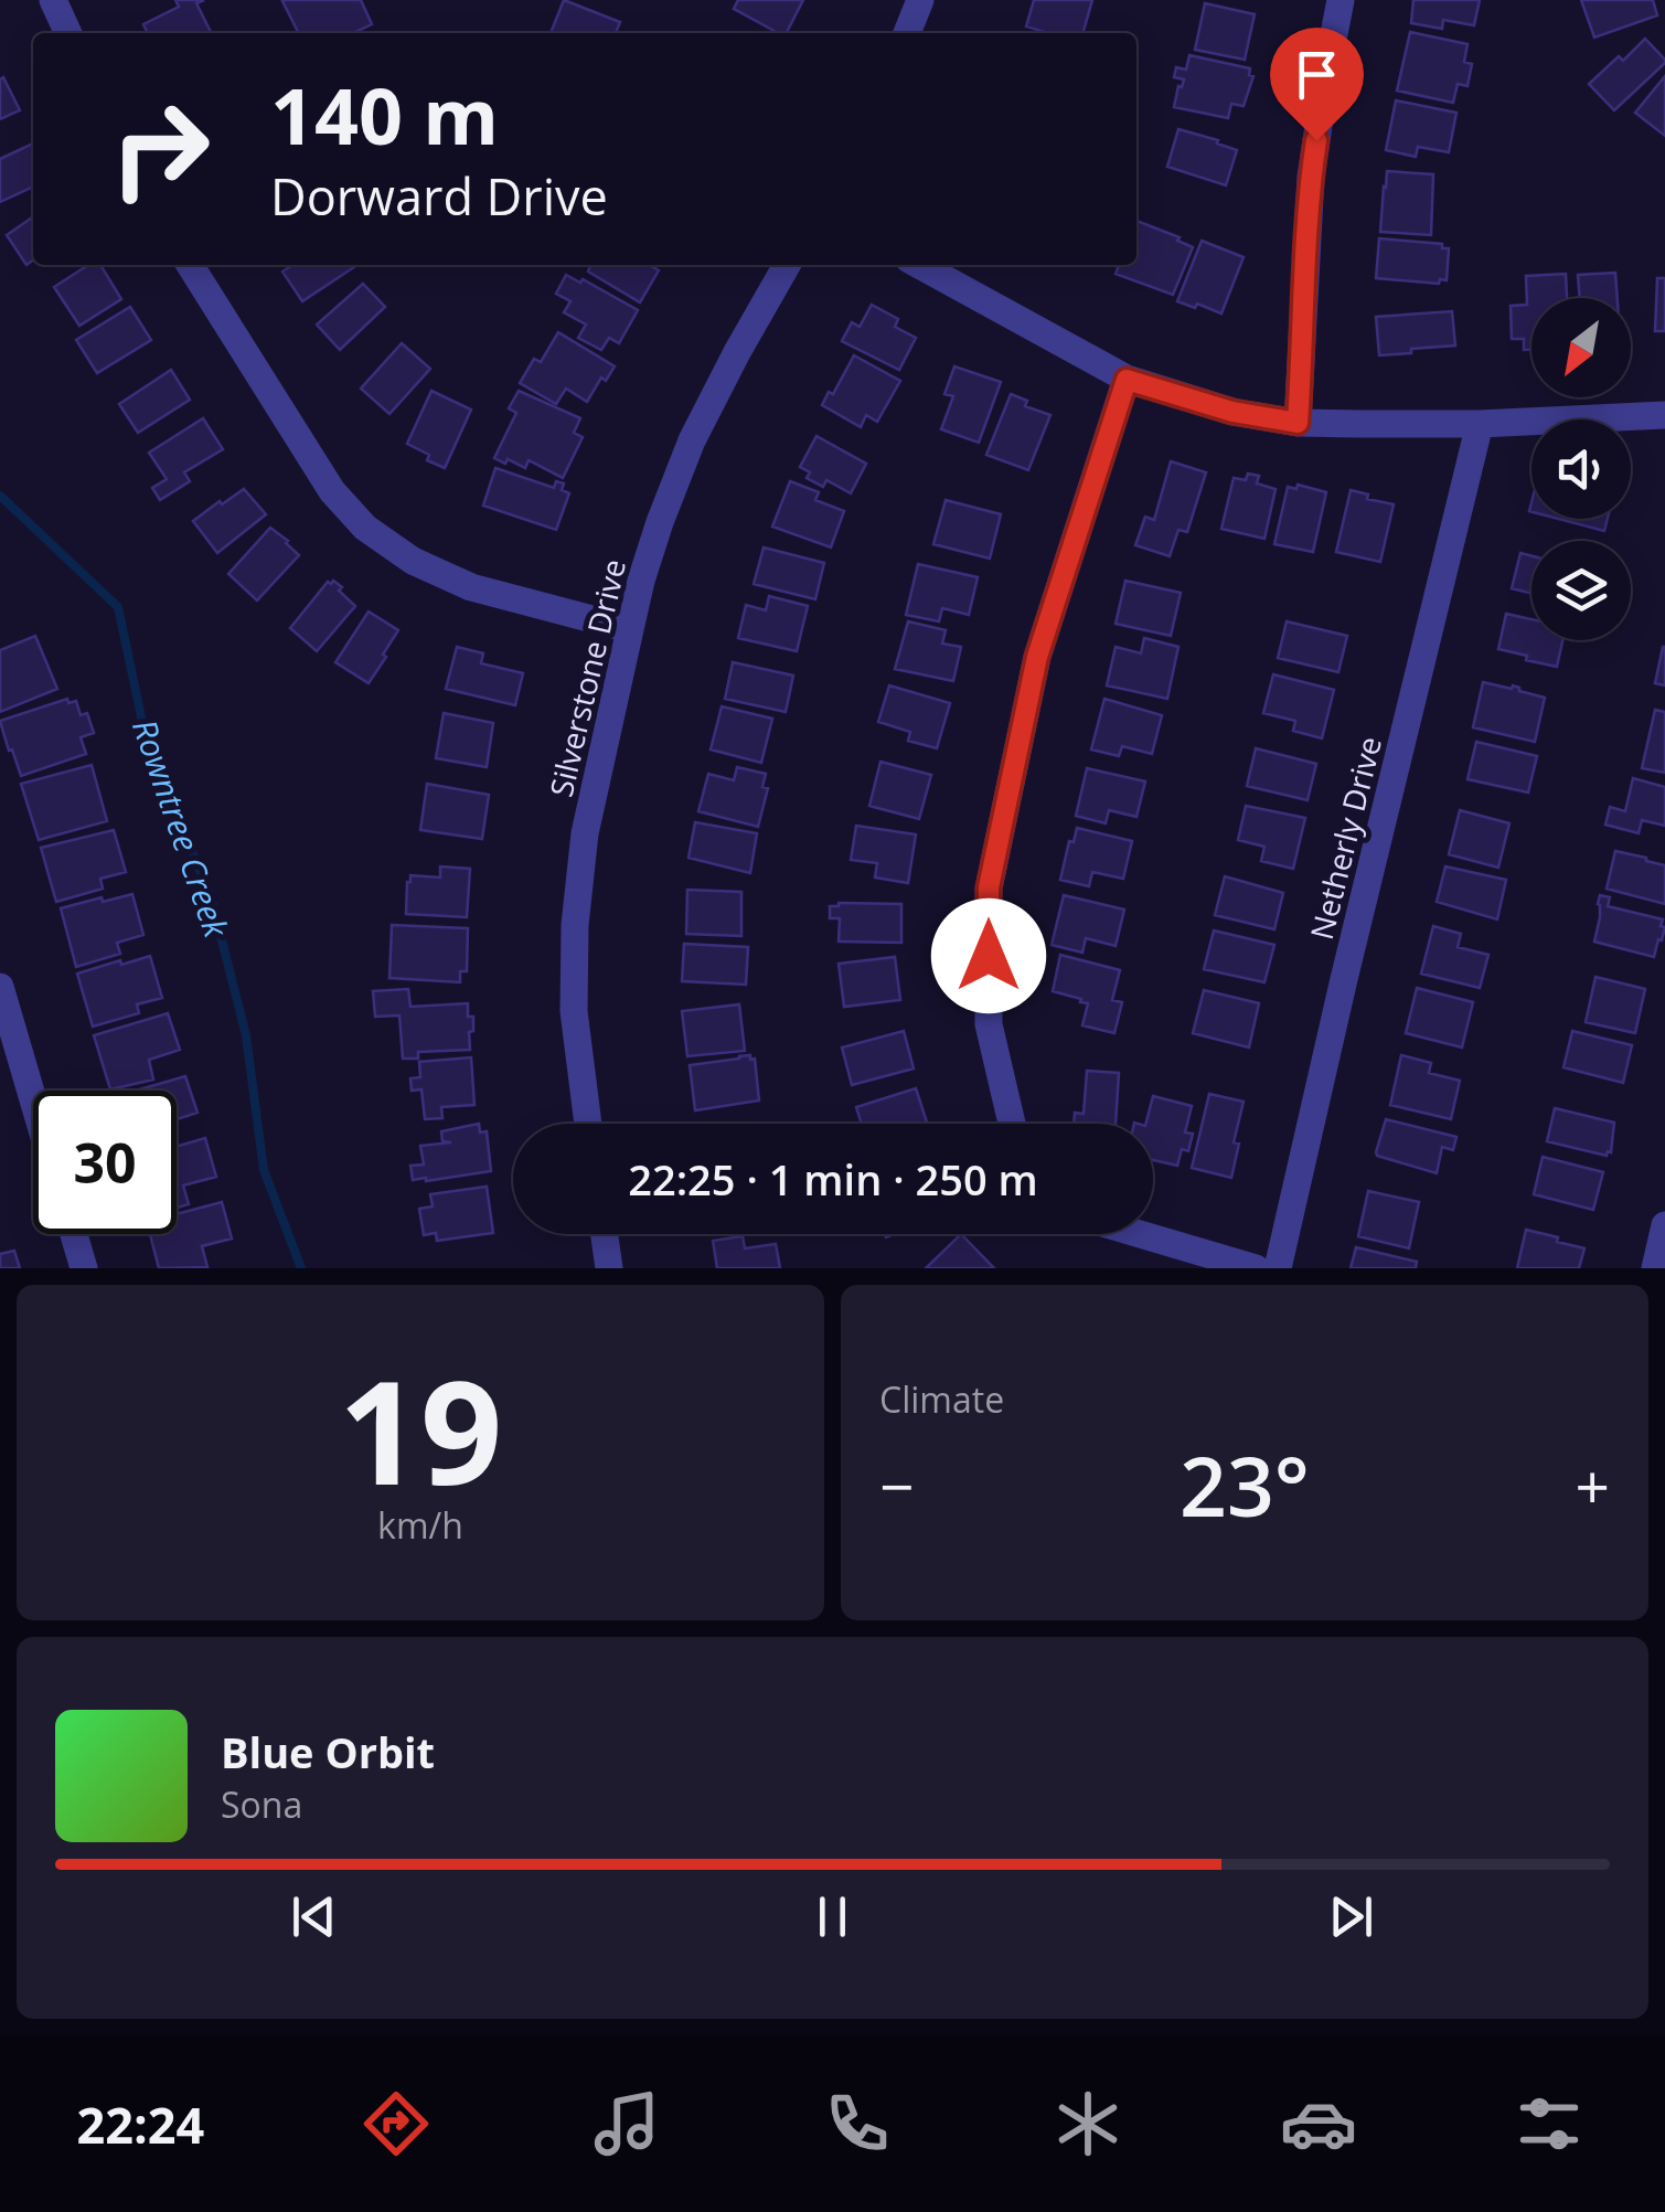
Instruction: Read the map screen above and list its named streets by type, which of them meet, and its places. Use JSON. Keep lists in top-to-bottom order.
{
  "streets": {
    "street": ["Silverstone Drive", "Netherly Drive"]
  },
  "water": ["Rowntree Creek"],
  "north": "bottom left",
  "page": {
    "turn": ["140 m", "Dorward Drive"],
    "limit": "30",
    "trip": "22:25 · 1 min · 250 m",
    "tile": [
      ["19", "km/h"],
      "Climate"
    ],
    "heat": ["−", "23°", "+"],
    "song": ["Blue Orbit", "Sona"],
    "tabs": "22:24"
  }
}
